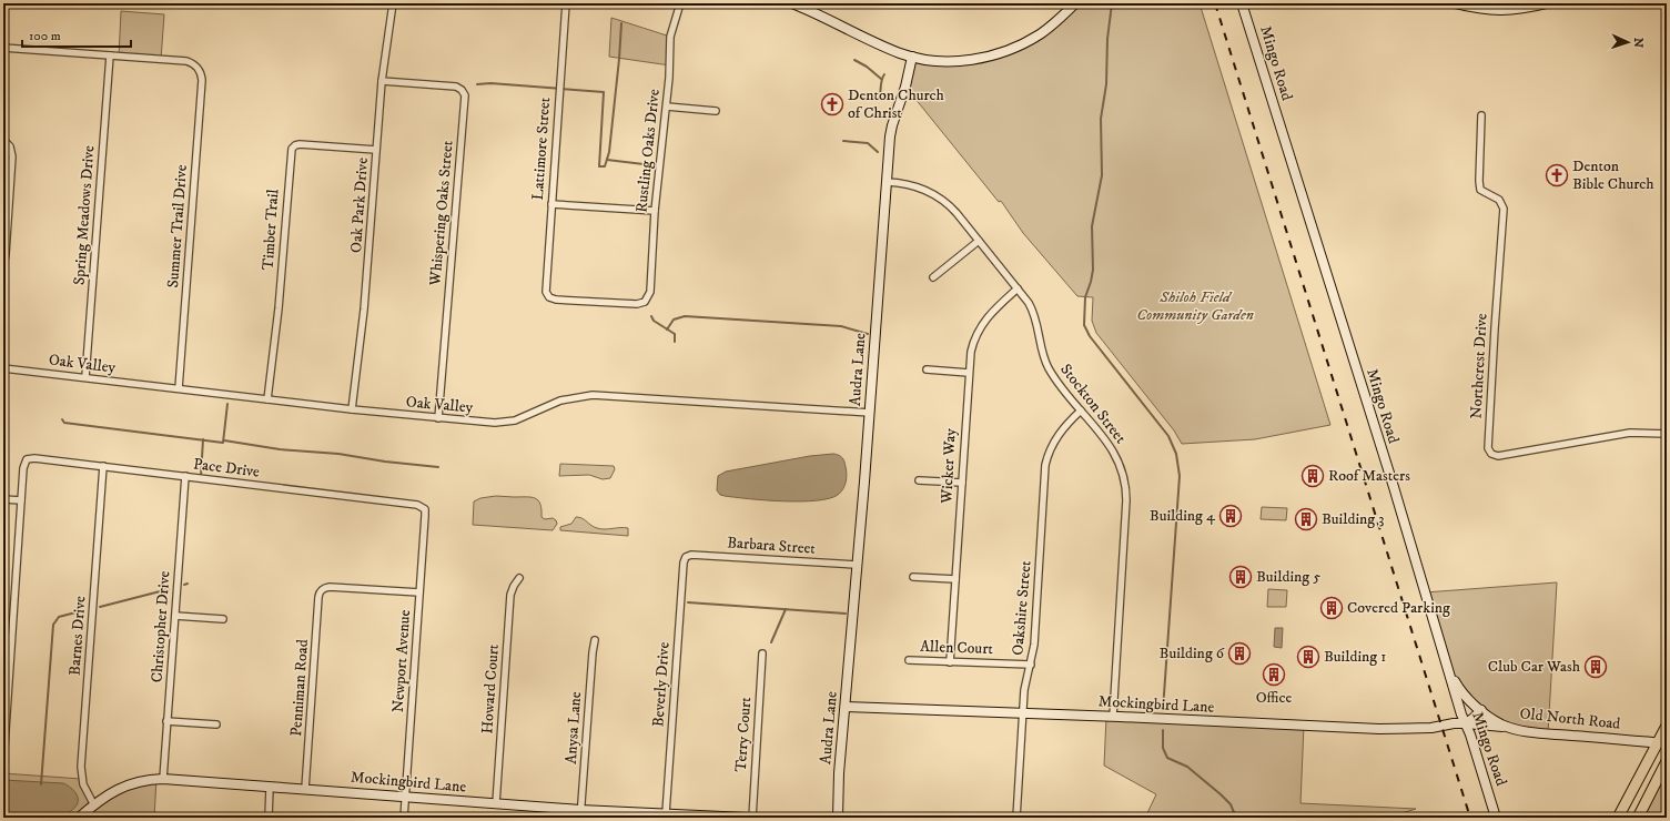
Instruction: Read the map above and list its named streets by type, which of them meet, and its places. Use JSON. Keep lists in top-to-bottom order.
{
  "streets": {
    "street": [
      "Mingo Road",
      "Lattimore Street",
      "Rustling Oaks Drive",
      "Oak Park Drive",
      "Whispering Oaks Street",
      "Spring Meadows Drive",
      "Summer Trail Drive",
      "Timber Trail",
      "Oak Valley",
      "Northcrest Drive",
      "Audra Lane",
      "Stockton Street",
      "Wicker Way",
      "Pace Drive",
      "Barbara Street",
      "Oakshire Street",
      "Christopher Drive",
      "Barnes Drive",
      "Allen Court",
      "Newport Avenue",
      "Beverly Drive",
      "Penniman Road",
      "Howard Court",
      "Mockingbird Lane",
      "Old North Road",
      "Anysa Lane",
      "Terry Court"
    ]
  },
  "crossings": [
    ["Mingo Road", "Mockingbird Lane"],
    ["Mingo Road", "Old North Road"],
    ["Lattimore Street", "Rustling Oaks Drive"],
    ["Oak Park Drive", "Whispering Oaks Street"],
    ["Oak Park Drive", "Timber Trail"],
    ["Oak Park Drive", "Oak Valley"],
    ["Whispering Oaks Street", "Oak Valley"],
    ["Spring Meadows Drive", "Summer Trail Drive"],
    ["Spring Meadows Drive", "Oak Valley"],
    ["Summer Trail Drive", "Oak Valley"],
    ["Timber Trail", "Oak Valley"],
    ["Oak Valley", "Audra Lane"],
    ["Audra Lane", "Stockton Street"],
    ["Audra Lane", "Barbara Street"],
    ["Audra Lane", "Mockingbird Lane"],
    ["Stockton Street", "Wicker Way"],
    ["Stockton Street", "Oakshire Street"],
    ["Stockton Street", "Mockingbird Lane"],
    ["Wicker Way", "Allen Court"],
    ["Pace Drive", "Christopher Drive"],
    ["Pace Drive", "Barnes Drive"],
    ["Pace Drive", "Newport Avenue"],
    ["Barbara Street", "Beverly Drive"],
    ["Oakshire Street", "Allen Court"],
    ["Oakshire Street", "Mockingbird Lane"],
    ["Christopher Drive", "Mockingbird Lane"],
    ["Barnes Drive", "Mockingbird Lane"],
    ["Newport Avenue", "Penniman Road"],
    ["Newport Avenue", "Mockingbird Lane"],
    ["Beverly Drive", "Mockingbird Lane"],
    ["Penniman Road", "Mockingbird Lane"],
    ["Howard Court", "Mockingbird Lane"],
    ["Mockingbird Lane", "Old North Road"],
    ["Mockingbird Lane", "Anysa Lane"]
  ],
  "parks": ["Shiloh Field Community Garden"],
  "places": {
    "church": ["Denton Church of Christ", "Denton Bible Church"],
    "building": [
      "Roof Masters",
      "Building 4",
      "Building 3",
      "Building 5",
      "Covered Parking",
      "Building 6",
      "Building 1",
      "Club Car Wash",
      "Office"
    ]
  },
  "scale_bar": "100 m",
  "north": "right"
}
